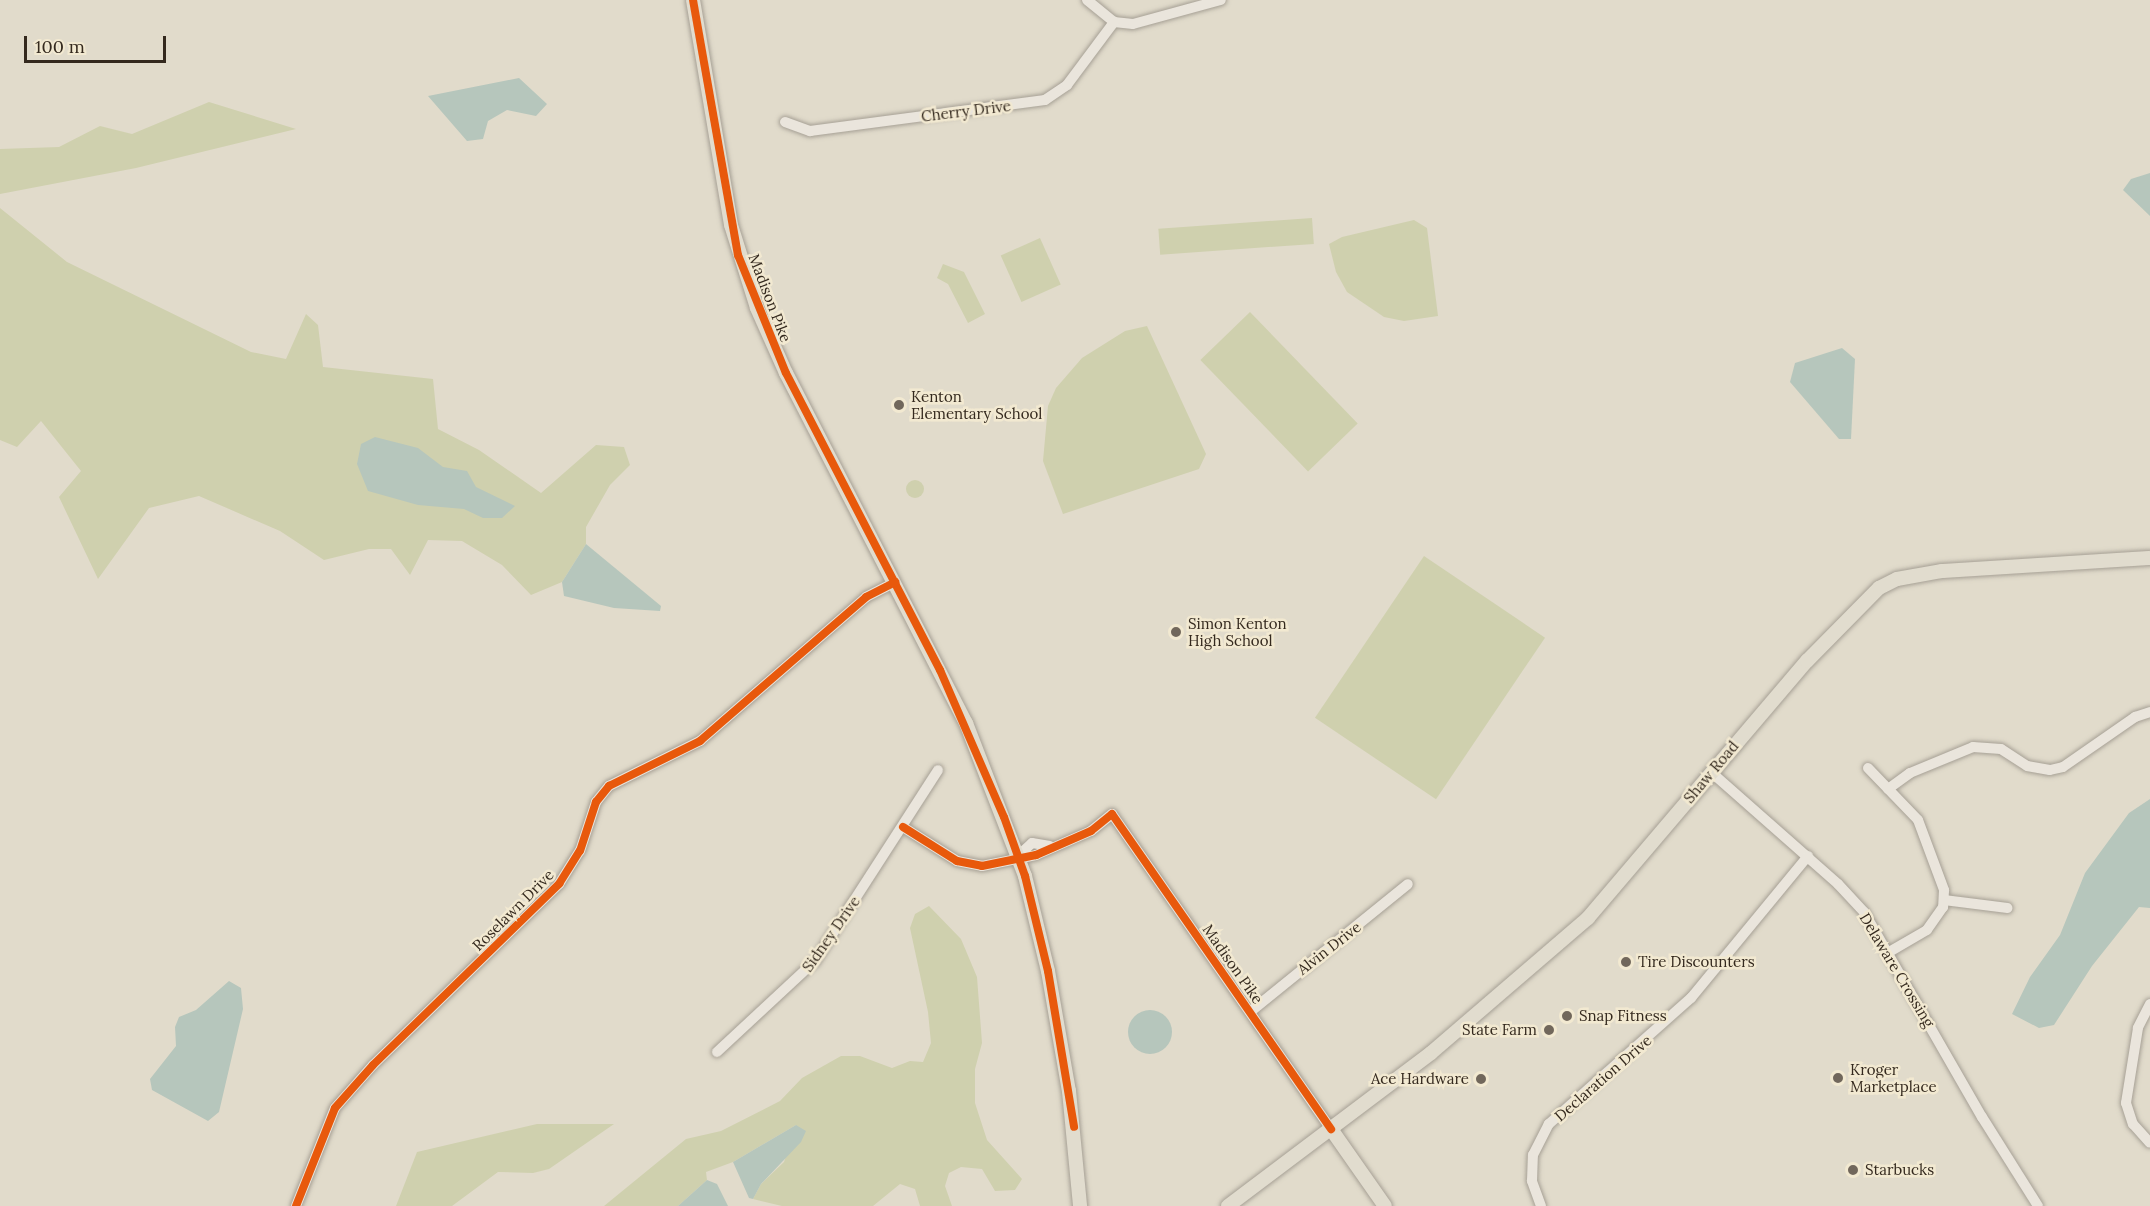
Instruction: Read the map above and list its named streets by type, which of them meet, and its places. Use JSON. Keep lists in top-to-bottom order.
{
  "streets": {
    "main road": ["Madison Pike", "Shaw Road"],
    "street": [
      "Cherry Drive",
      "Roselawn Drive",
      "Sidney Drive",
      "Alvin Drive",
      "Delaware Crossing",
      "Declaration Drive"
    ]
  },
  "crossings": [
    ["Madison Pike", "Shaw Road"],
    ["Madison Pike", "Roselawn Drive"],
    ["Madison Pike", "Alvin Drive"],
    ["Shaw Road", "Delaware Crossing"],
    ["Delaware Crossing", "Declaration Drive"]
  ],
  "places": [
    "Kenton Elementary School",
    "Simon Kenton High School",
    "Tire Discounters",
    "Snap Fitness",
    "State Farm",
    "Kroger Marketplace",
    "Ace Hardware",
    "Starbucks"
  ],
  "scale_bar": "100 m"
}
